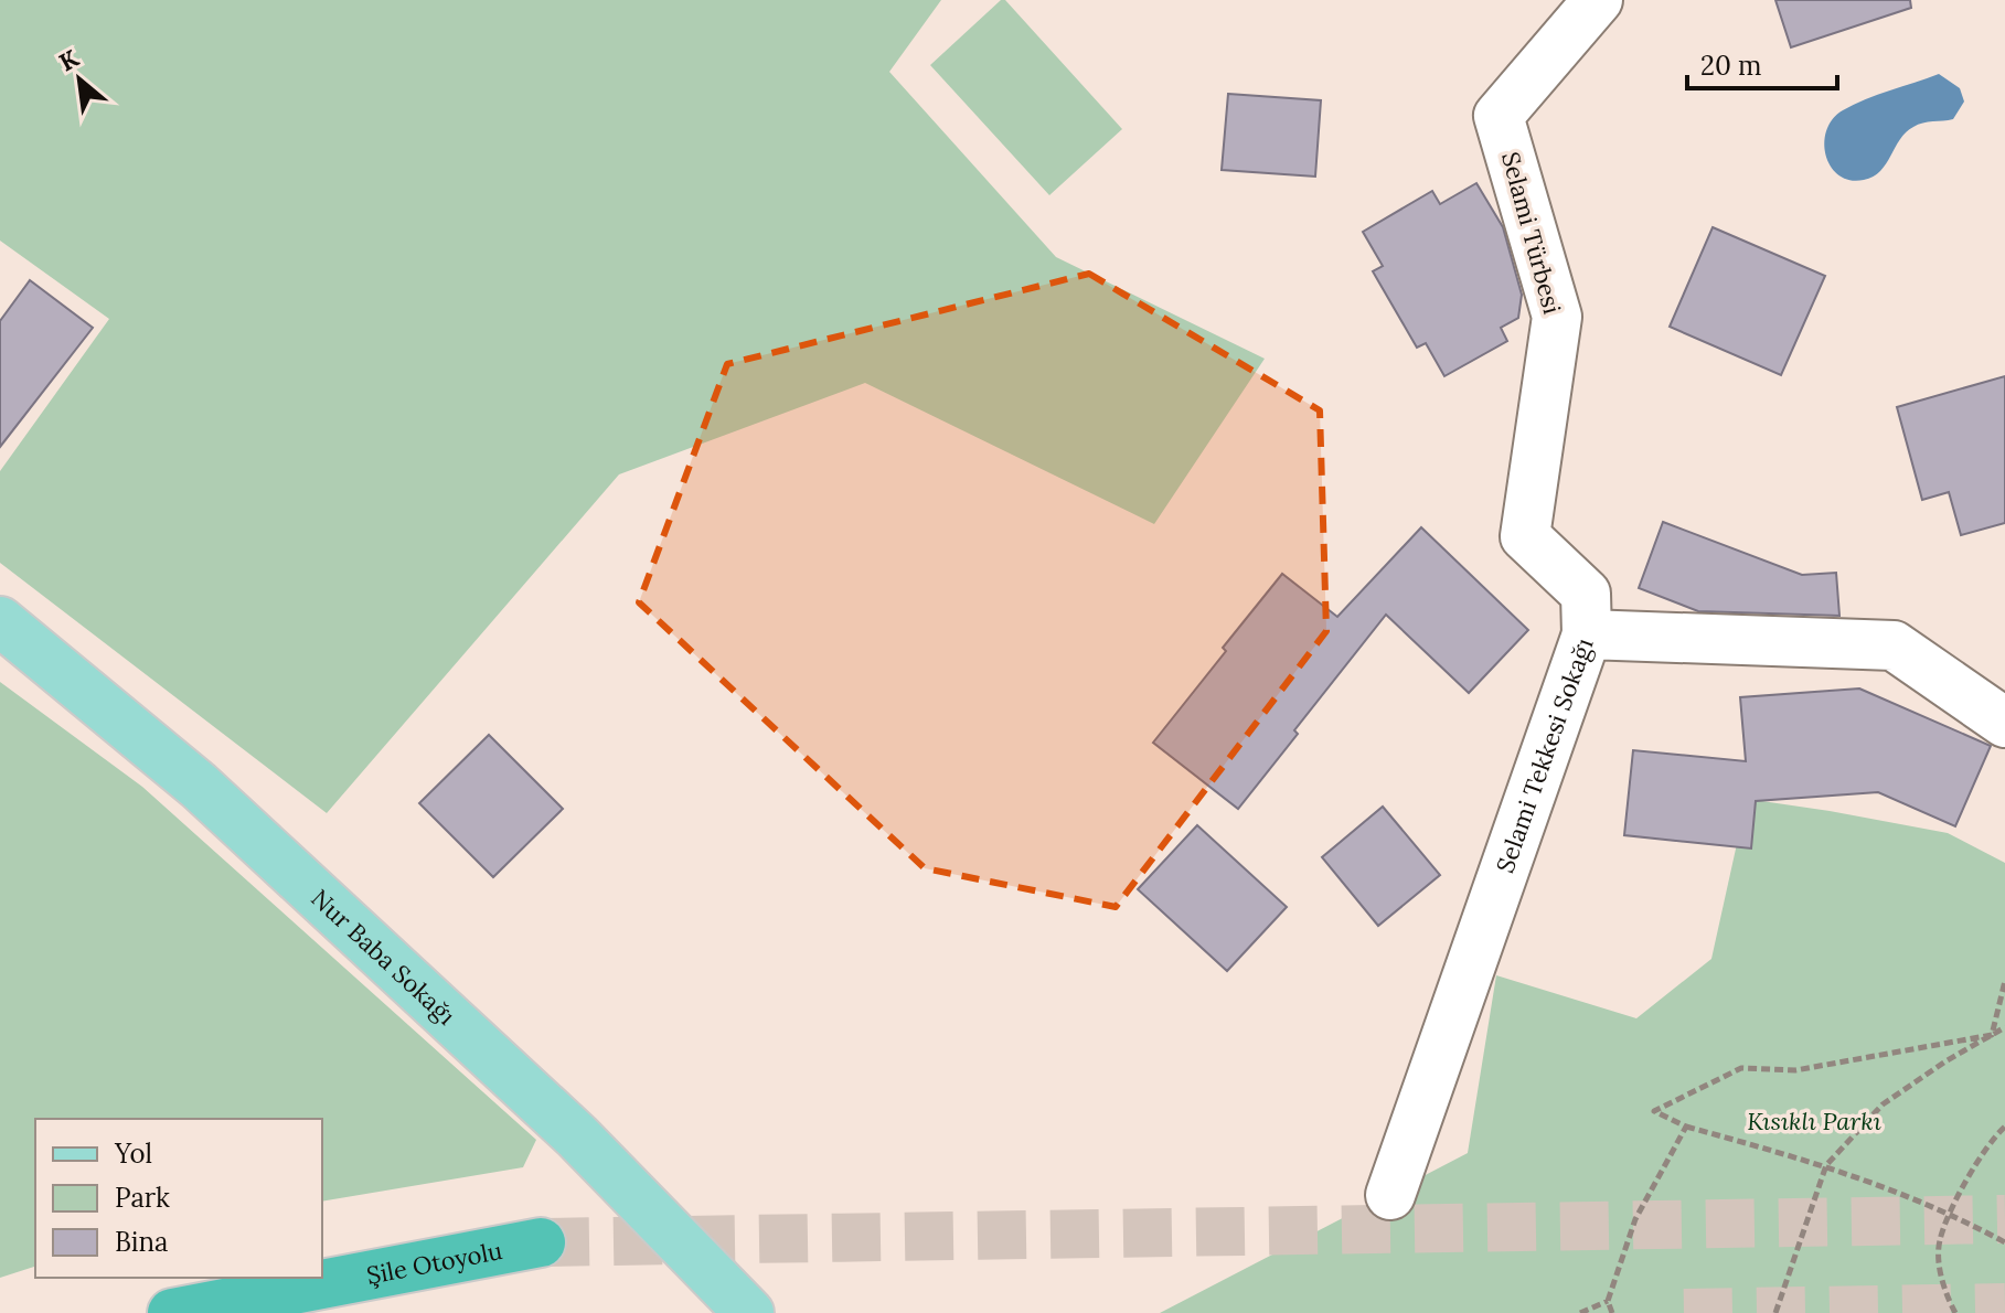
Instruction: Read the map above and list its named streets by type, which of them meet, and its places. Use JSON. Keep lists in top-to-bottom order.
{
  "streets": {
    "highway": ["Şile Otoyolu"],
    "main road": ["Nur Baba Sokağı"],
    "street": ["Selami Türbesi", "Selami Tekkesi Sokağı"]
  },
  "crossings": [
    ["Selami Türbesi", "Selami Tekkesi Sokağı"]
  ],
  "parks": ["Kısıklı Parkı"],
  "legend": ["Yol", "Park", "Bina"],
  "scale_bar": "20 m",
  "north": "top left"
}
